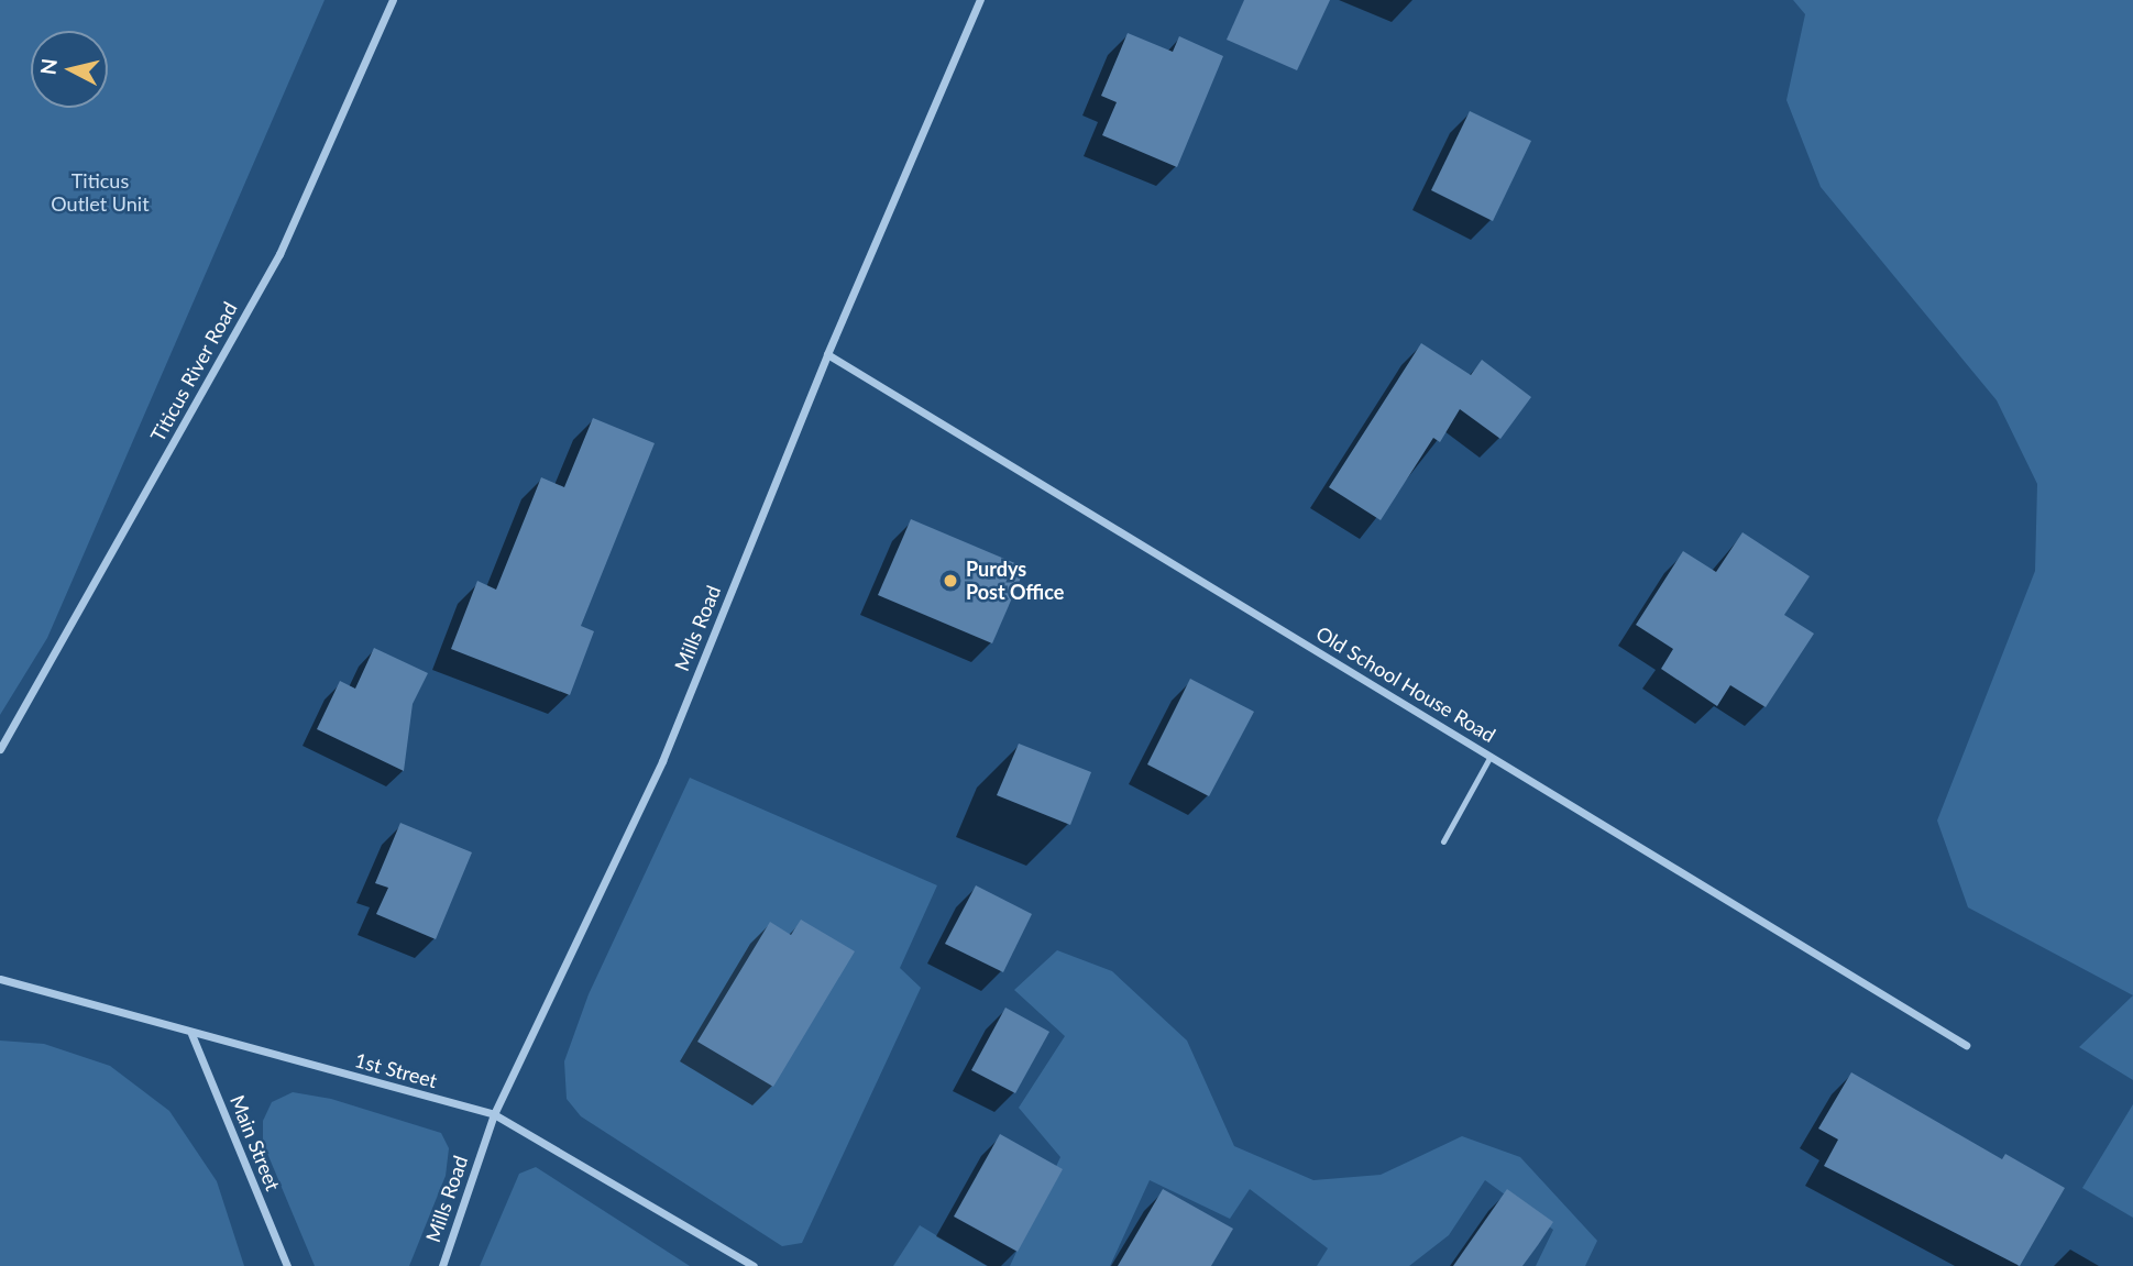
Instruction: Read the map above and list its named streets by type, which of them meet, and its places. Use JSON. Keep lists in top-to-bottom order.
{
  "streets": {
    "street": [
      "Titicus River Road",
      "Mills Road",
      "Old School House Road",
      "1st Street",
      "Main Street"
    ]
  },
  "crossings": [
    ["Mills Road", "Old School House Road"],
    ["Mills Road", "1st Street"],
    ["1st Street", "Main Street"]
  ],
  "parks": ["Titicus Outlet Unit"],
  "places": ["Purdys Post Office"],
  "north": "left"
}
